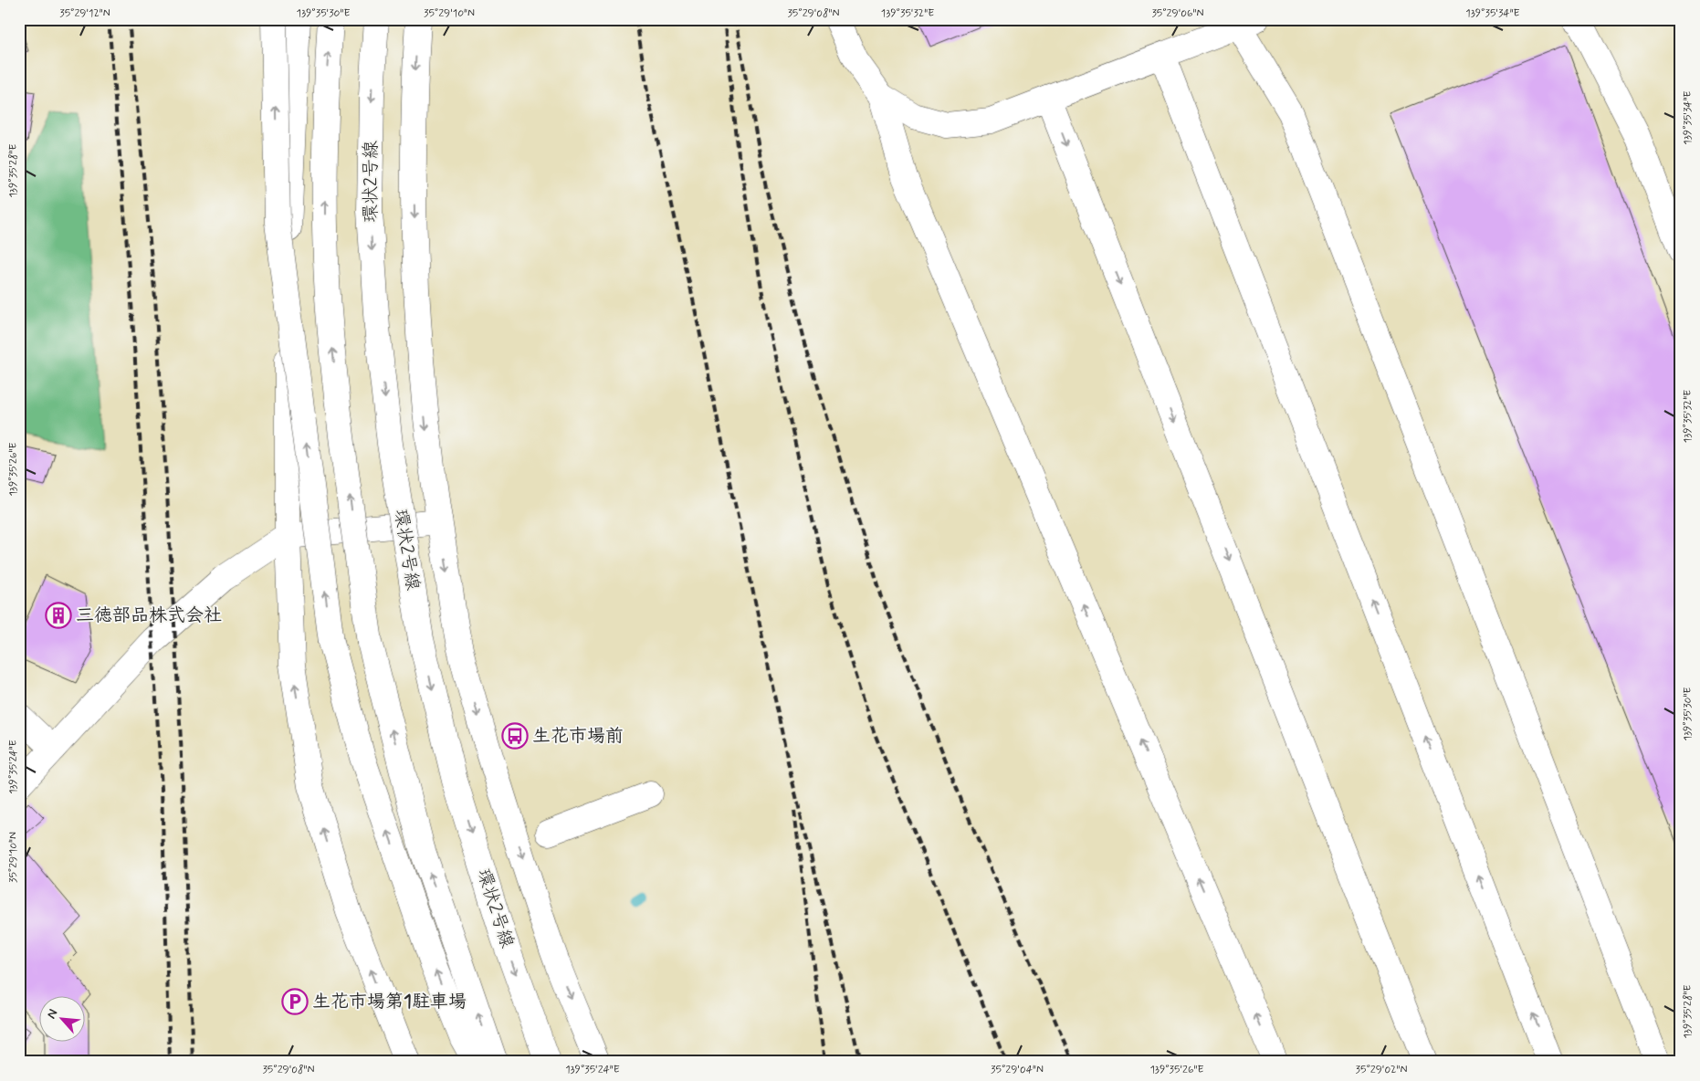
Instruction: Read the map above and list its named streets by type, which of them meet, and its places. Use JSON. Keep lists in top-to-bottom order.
{
  "streets": {
    "main road": ["環状2号線"]
  },
  "places": {
    "building": ["三徳部品株式会社"],
    "bus stop": ["生花市場前"],
    "parking": ["生花市場第1駐車場"]
  },
  "north": "top left",
  "coordinates": [
    "35°29'12\"N",
    "139°35'30\"E",
    "35°29'10\"N",
    "35°29'08\"N",
    "139°35'32\"E",
    "35°29'06\"N",
    "139°35'34\"E",
    "139°35'28\"E",
    "139°35'26\"E",
    "139°35'24\"E",
    "35°29'04\"N",
    "35°29'02\"N"
  ]
}
